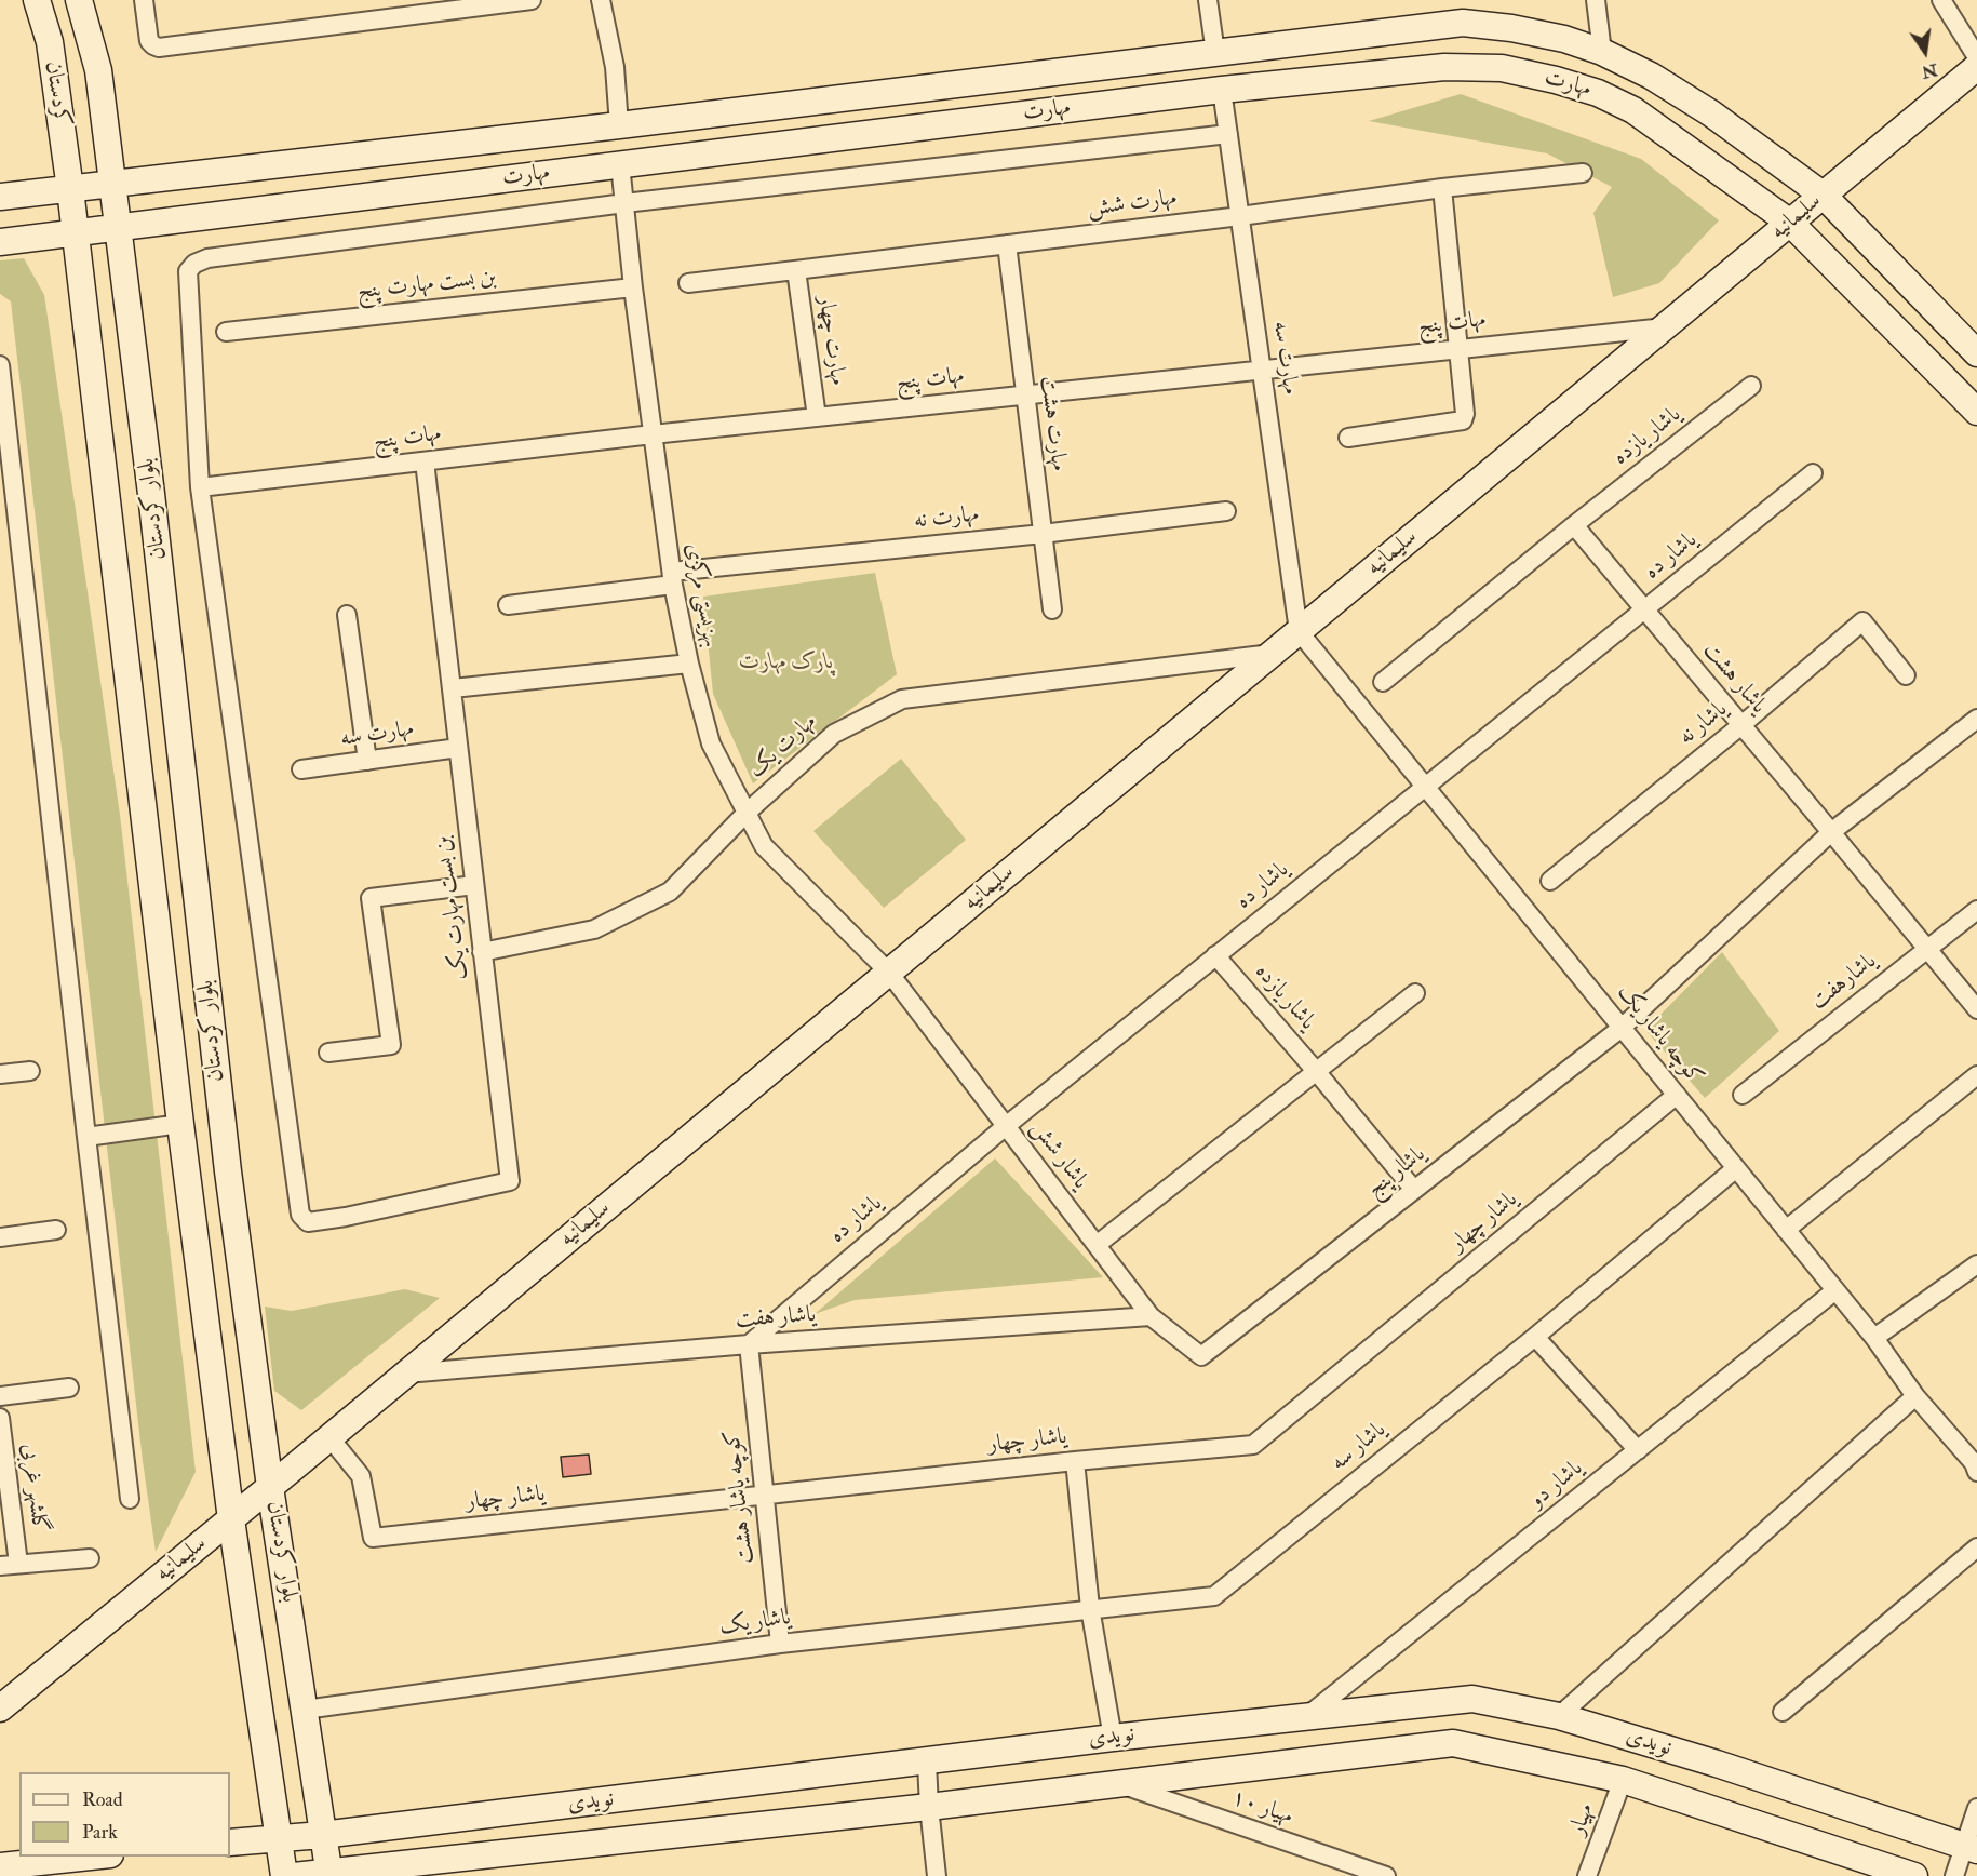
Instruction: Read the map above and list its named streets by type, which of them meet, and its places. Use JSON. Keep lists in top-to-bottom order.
{
  "streets": {
    "main road": [
      "مهارت",
      "کردستان",
      "سلیمانیه",
      "بلوار کردستان",
      "نویدی"
    ],
    "street": [
      "مهارت شش",
      "بن بست مهارت پنج",
      "مهات پنج",
      "مهارت چهار",
      "مهارت سه",
      "مهارت هشت",
      "یاشار یازده",
      "مهارت نه",
      "یاشار ده",
      "بهزیستی مرکزی",
      "یاشار هشت",
      "یاشار نه",
      "مهارت یک",
      "بن بست مهارت یک",
      "یاشارهفت",
      "کوچه یاشار یک",
      "یاشار شش",
      "یاشار پنج",
      "یاشار چهار",
      "یاشار هفت",
      "یاشار سه",
      "یاشار دو",
      "گلشهر غربی",
      "کوچه یاشار هشت",
      "یاشار یک",
      "مهیار ۱۰",
      "مهیار"
    ]
  },
  "crossings": [
    ["مهارت", "کردستان"],
    ["مهارت", "سلیمانیه"],
    ["مهارت", "مهارت سه"],
    ["مهارت", "بلوار کردستان"],
    ["مهارت", "بهزیستی مرکزی"],
    ["کردستان", "بلوار کردستان"],
    ["مهارت شش", "مهارت چهار"],
    ["مهارت شش", "مهارت سه"],
    ["مهارت شش", "مهارت هشت"],
    ["سلیمانیه", "مهات پنج"],
    ["سلیمانیه", "مهارت سه"],
    ["سلیمانیه", "بلوار کردستان"],
    ["سلیمانیه", "بهزیستی مرکزی"],
    ["سلیمانیه", "مهارت یک"],
    ["سلیمانیه", "کوچه یاشار یک"],
    ["سلیمانیه", "یاشار شش"],
    ["سلیمانیه", "یاشار چهار"],
    ["سلیمانیه", "یاشار هفت"],
    ["بن بست مهارت پنج", "بهزیستی مرکزی"],
    ["مهات پنج", "مهارت چهار"],
    ["مهات پنج", "مهارت سه"],
    ["مهات پنج", "مهارت هشت"],
    ["مهات پنج", "بهزیستی مرکزی"],
    ["مهات پنج", "بن بست مهارت یک"],
    ["مهارت سه", "بن بست مهارت یک"],
    ["مهارت سه", "کوچه یاشار یک"],
    ["مهارت هشت", "مهارت نه"],
    ["یاشار یازده", "یاشار ده"],
    ["یاشار یازده", "یاشار هشت"],
    ["یاشار یازده", "یاشار پنج"],
    ["بلوار کردستان", "یاشار یک"],
    ["بلوار کردستان", "نویدی"],
    ["مهارت نه", "بهزیستی مرکزی"],
    ["یاشار ده", "یاشار هشت"],
    ["یاشار ده", "کوچه یاشار یک"],
    ["یاشار ده", "یاشار شش"],
    ["یاشار ده", "یاشار هفت"],
    ["یاشار ده", "کوچه یاشار هشت"],
    ["بهزیستی مرکزی", "مهارت یک"],
    ["بهزیستی مرکزی", "یاشار شش"],
    ["یاشار هشت", "یاشار نه"],
    ["مهارت یک", "بن بست مهارت یک"],
    ["کوچه یاشار یک", "یاشار پنج"],
    ["کوچه یاشار یک", "یاشار چهار"],
    ["کوچه یاشار یک", "یاشار سه"],
    ["کوچه یاشار یک", "یاشار دو"],
    ["یاشار شش", "یاشار پنج"],
    ["یاشار شش", "یاشار هفت"],
    ["یاشار چهار", "کوچه یاشار هشت"],
    ["یاشار هفت", "کوچه یاشار هشت"],
    ["یاشار سه", "یاشار یک"],
    ["یاشار دو", "نویدی"],
    ["کوچه یاشار هشت", "یاشار یک"],
    ["نویدی", "مهیار ۱۰"],
    ["نویدی", "مهیار"]
  ],
  "parks": ["پارک مهارت"],
  "legend": ["Road", "Park"],
  "north": "bottom"
}
